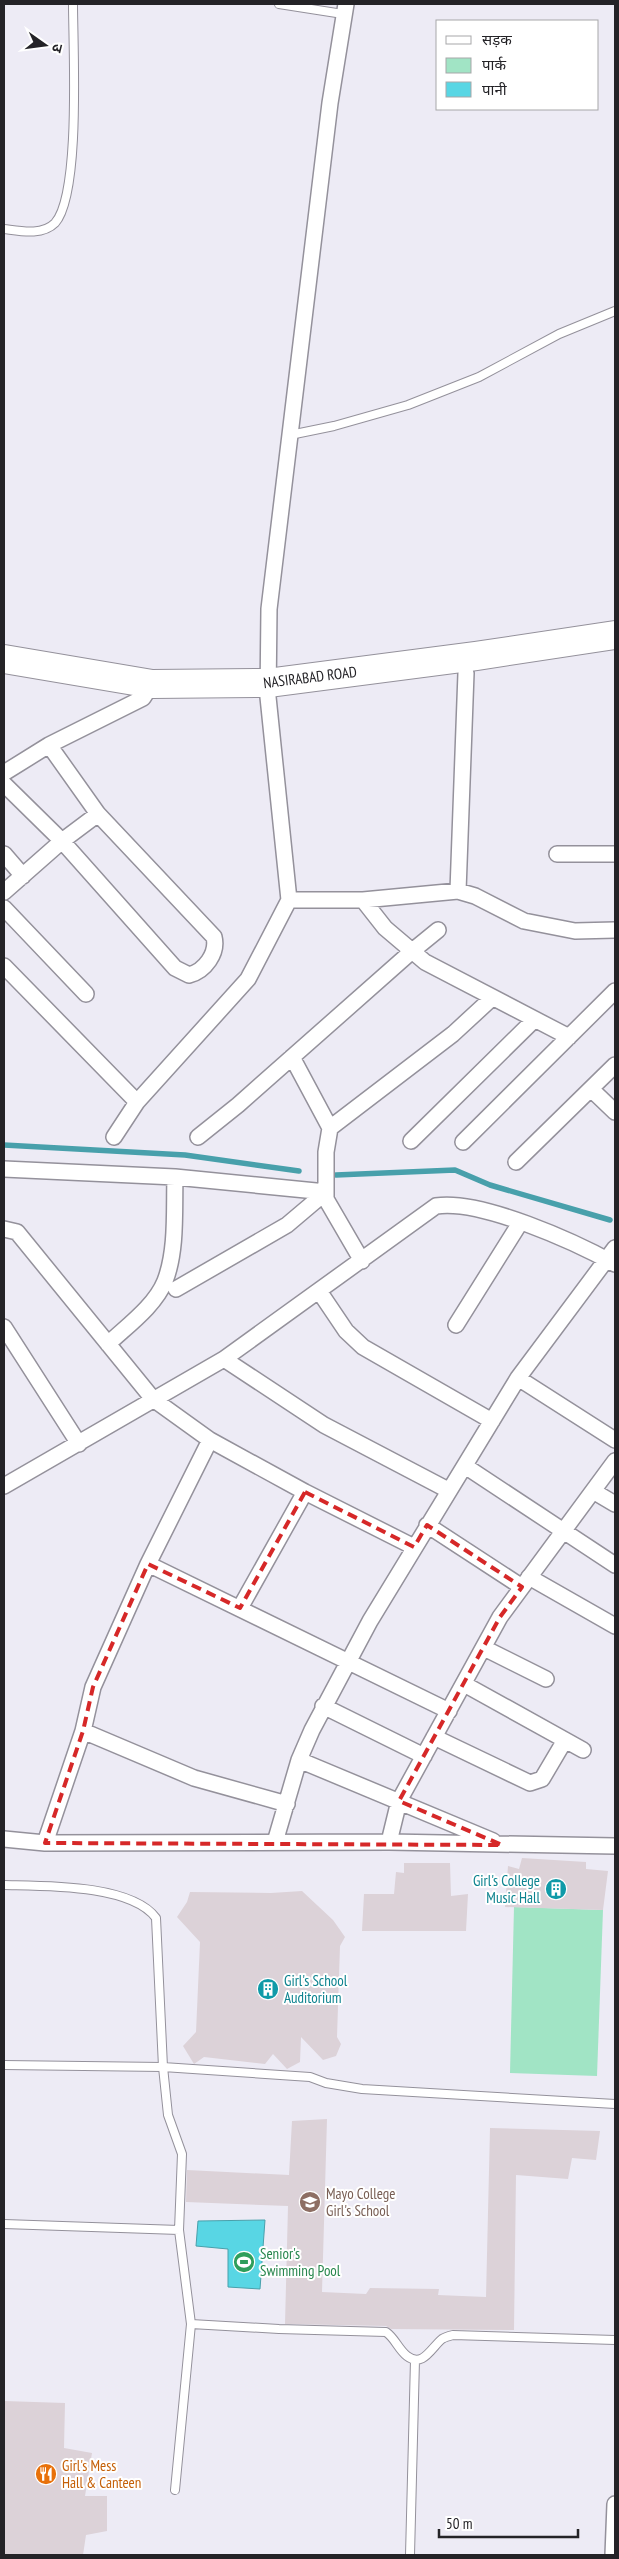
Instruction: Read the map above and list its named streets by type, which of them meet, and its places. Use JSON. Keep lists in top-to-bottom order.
{
  "streets": {
    "highway": ["NASIRABAD ROAD"]
  },
  "places": {
    "building": ["Girl's College Music Hall", "Girl's School Auditorium"],
    "school or university": ["Mayo College Girl's School"],
    "sports": ["Senior's Swimming Pool"],
    "restaurant": ["Girl's Mess Hall & Canteen"]
  },
  "legend": ["सड़क", "पार्क", "पानी"],
  "scale_bar": "50 m",
  "north": "right"
}
